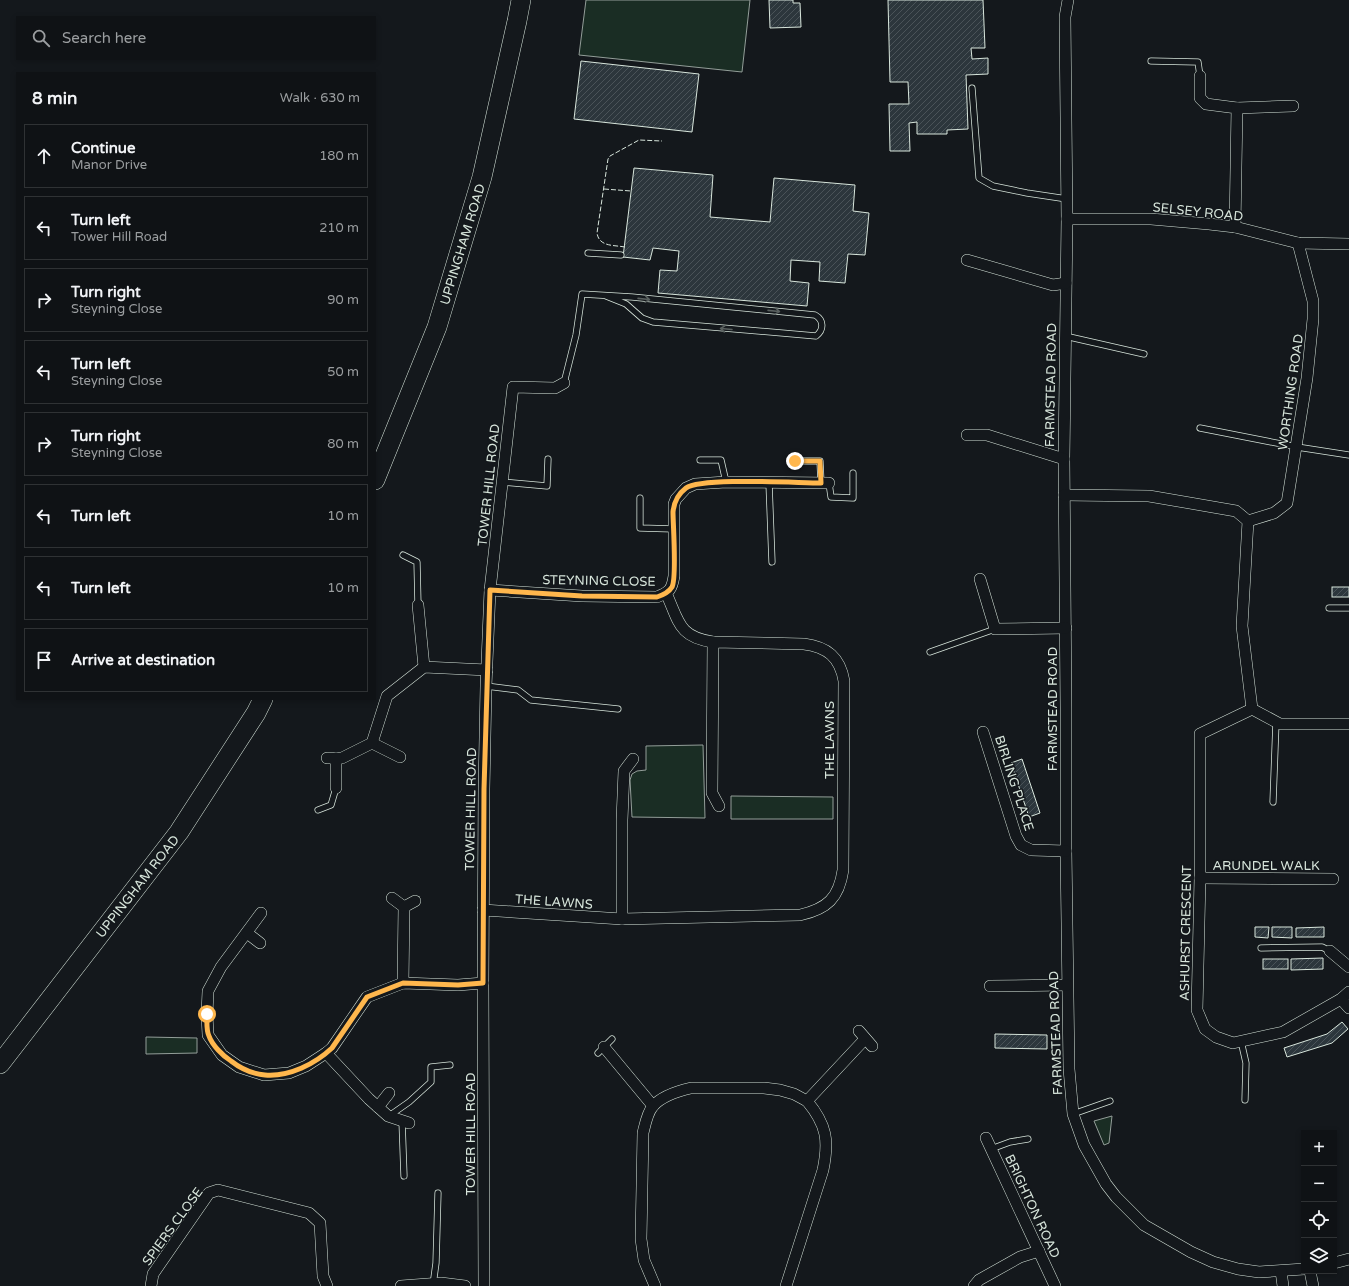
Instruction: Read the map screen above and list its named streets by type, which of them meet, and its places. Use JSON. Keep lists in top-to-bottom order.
{
  "streets": {
    "highway": ["UPPINGHAM ROAD"],
    "street": [
      "SELSEY ROAD",
      "FARMSTEAD ROAD",
      "WORTHING ROAD",
      "TOWER HILL ROAD",
      "STEYNING CLOSE",
      "THE LAWNS",
      "BIRLING PLACE",
      "ARUNDEL WALK",
      "ASHURST CRESCENT",
      "BRIGHTON ROAD",
      "SPIERS CLOSE"
    ]
  },
  "crossings": [
    ["SELSEY ROAD", "FARMSTEAD ROAD"],
    ["SELSEY ROAD", "WORTHING ROAD"],
    ["FARMSTEAD ROAD", "BIRLING PLACE"],
    ["TOWER HILL ROAD", "STEYNING CLOSE"],
    ["TOWER HILL ROAD", "THE LAWNS"],
    ["STEYNING CLOSE", "THE LAWNS"],
    ["ARUNDEL WALK", "ASHURST CRESCENT"]
  ],
  "page": {
    "search": "Search here",
    "heading": ["8 min", "Walk · 630 m"],
    "list": [
      ["Continue", "Manor Drive", "180 m"],
      ["Turn left", "Tower Hill Road", "210 m"],
      ["Turn right", "Steyning Close", "90 m"],
      ["Turn left", "Steyning Close", "50 m"],
      ["Turn right", "Steyning Close", "80 m"],
      ["Turn left", "10 m"],
      ["Turn left", "10 m"],
      "Arrive at destination"
    ],
    "map_buttons": ["+", "−"]
  }
}
